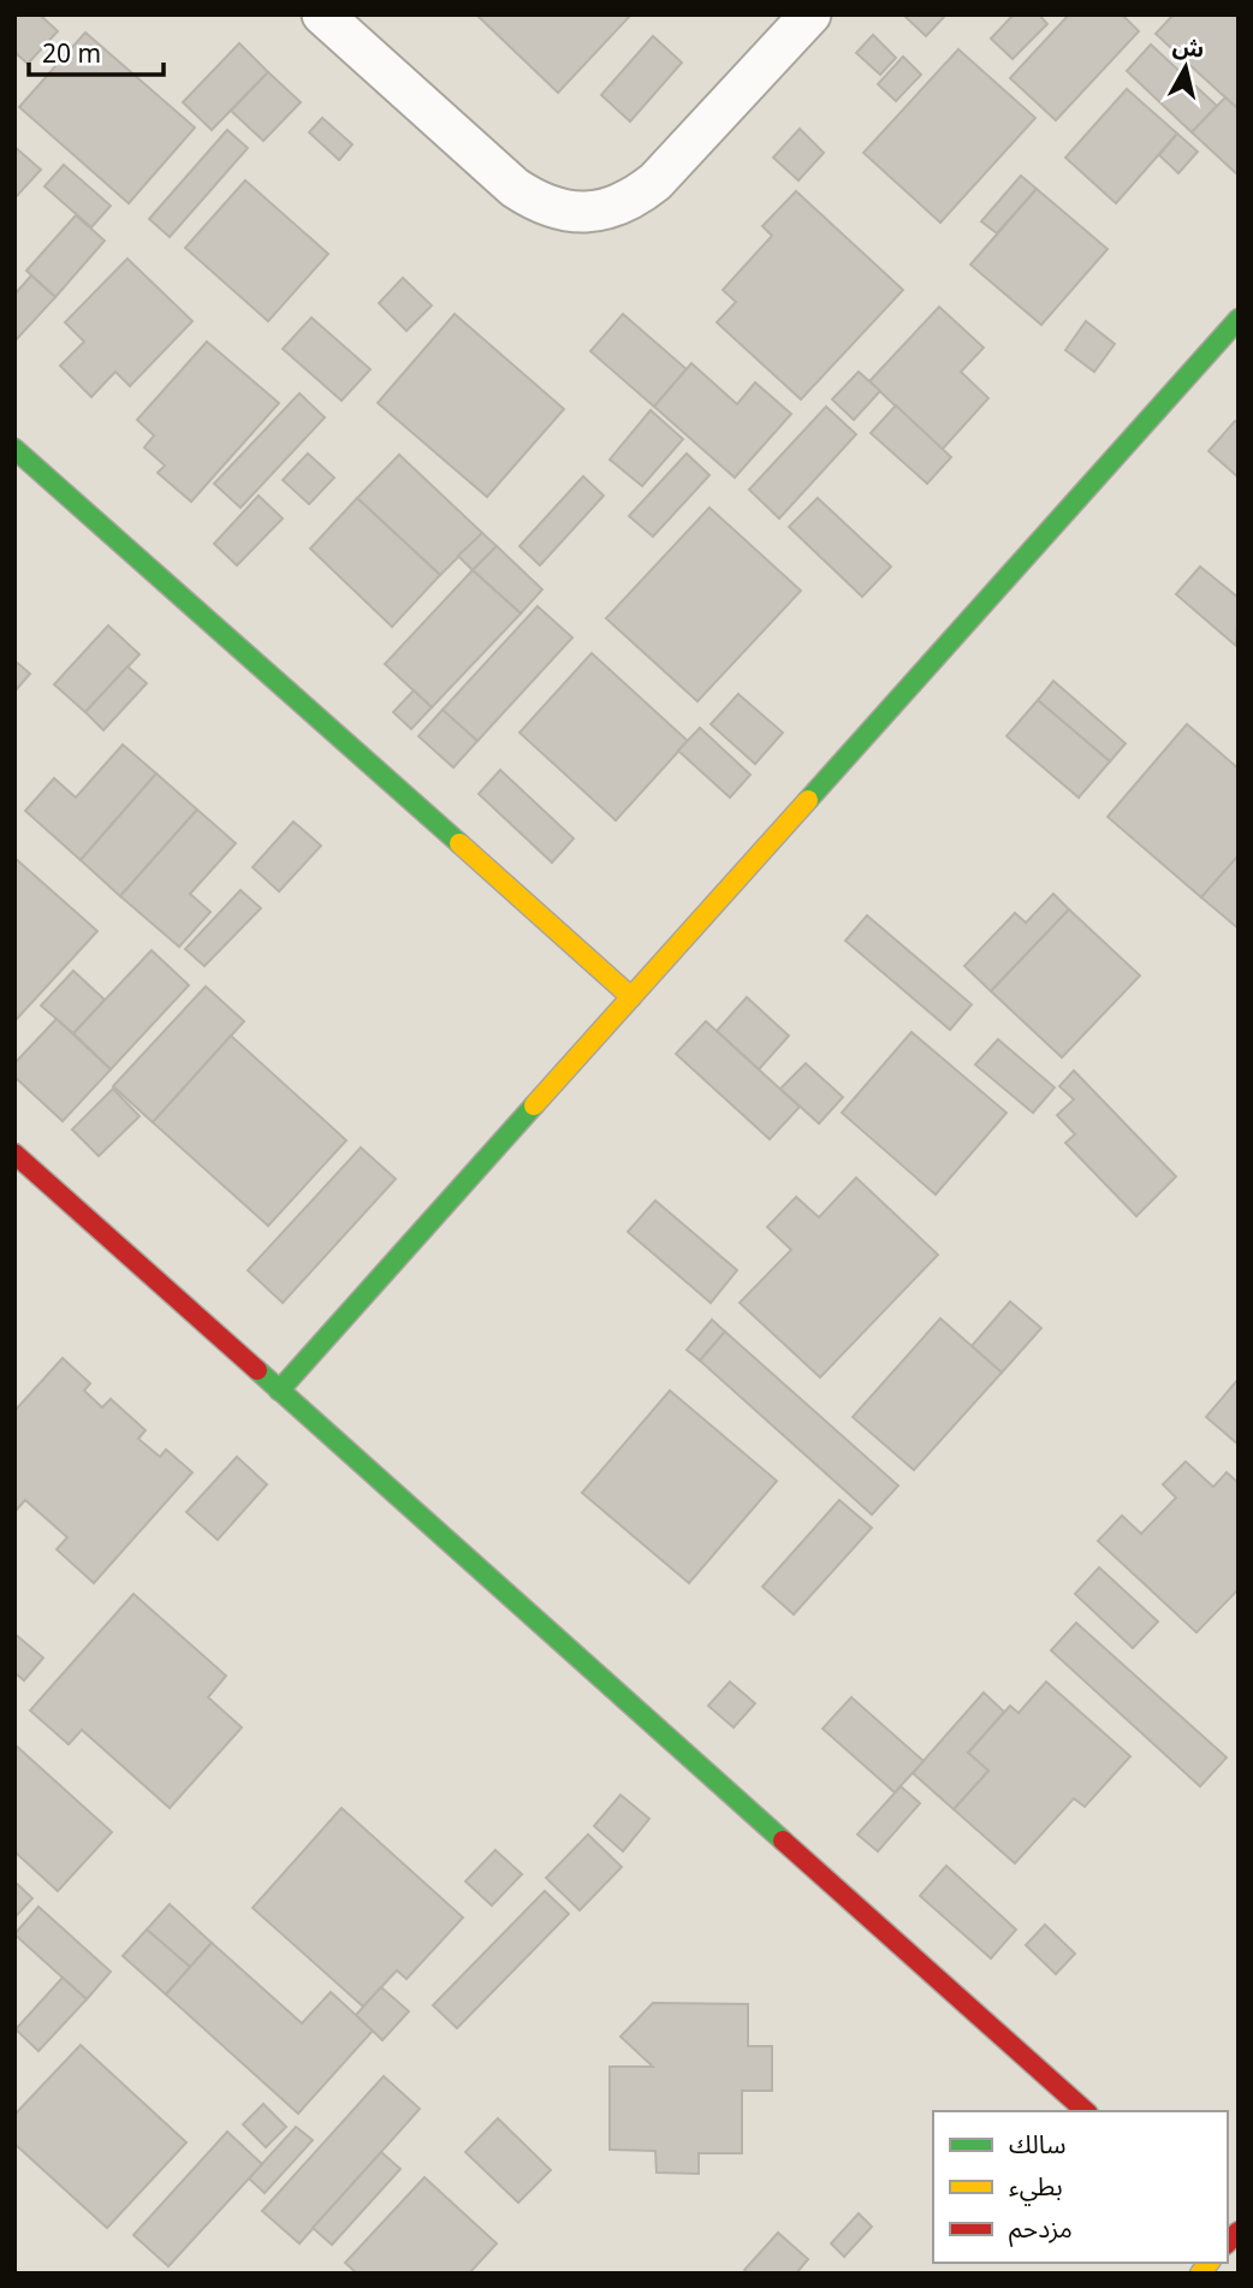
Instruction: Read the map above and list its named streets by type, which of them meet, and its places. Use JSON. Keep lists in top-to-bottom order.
{
  "legend": ["سالك", "بطيء", "مزدحم"],
  "scale_bar": "20 m",
  "north": "top"
}
